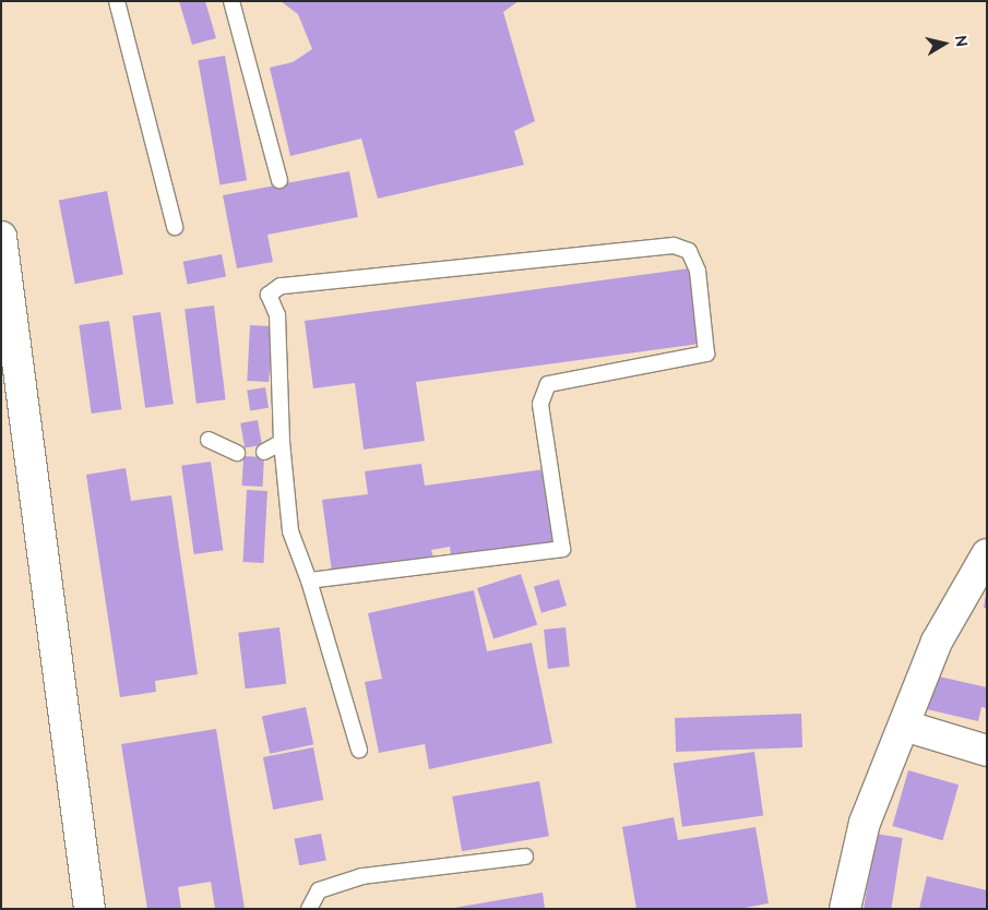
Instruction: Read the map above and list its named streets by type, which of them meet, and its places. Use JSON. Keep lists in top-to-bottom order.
{
  "north": "right"
}
